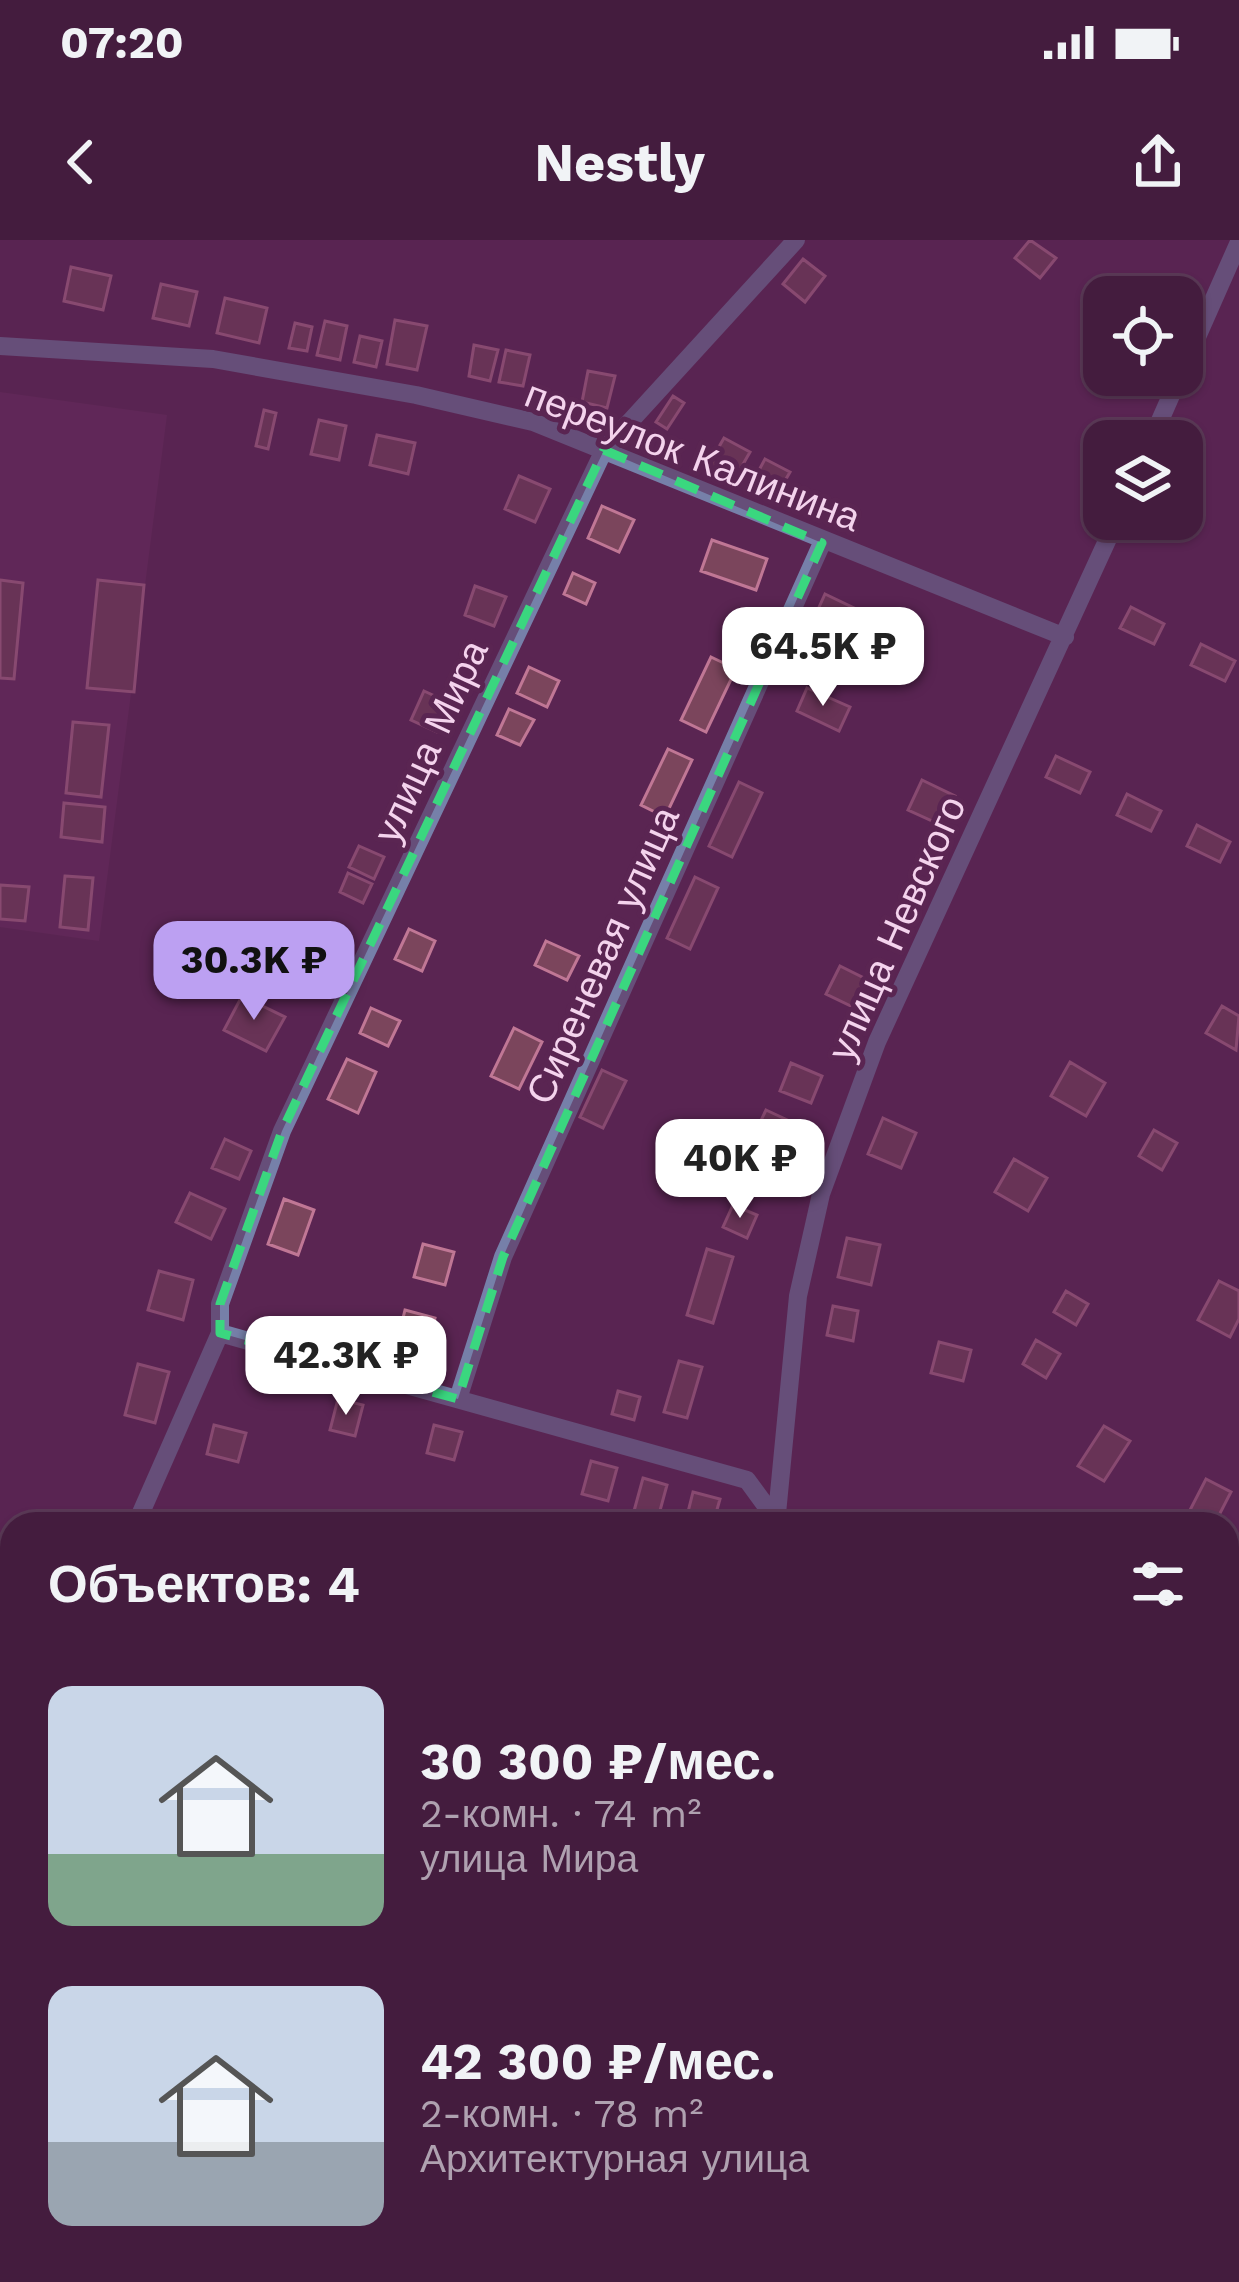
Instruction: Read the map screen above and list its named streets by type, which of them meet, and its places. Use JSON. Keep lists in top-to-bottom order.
{
  "streets": {
    "street": [
      "переулок Калинина",
      "улица Мира",
      "улица Невского",
      "Сиреневая улица"
    ]
  },
  "crossings": [
    ["переулок Калинина", "улица Мира"],
    ["переулок Калинина", "улица Невского"],
    ["переулок Калинина", "Сиреневая улица"]
  ],
  "page": {
    "status": "07:20",
    "header": "Nestly",
    "price": [
      "64.5K ₽",
      "30.3K ₽",
      "40K ₽",
      "42.3K ₽"
    ],
    "heading": "Объектов: 4",
    "list": [
      {
        "name": "30 300 ₽/мес.",
        "note": "2-комн. · 74 m² · улица Мира"
      },
      {
        "name": "42 300 ₽/мес.",
        "note": "2-комн. · 78 m² · Архитектурная улица"
      }
    ]
  }
}
